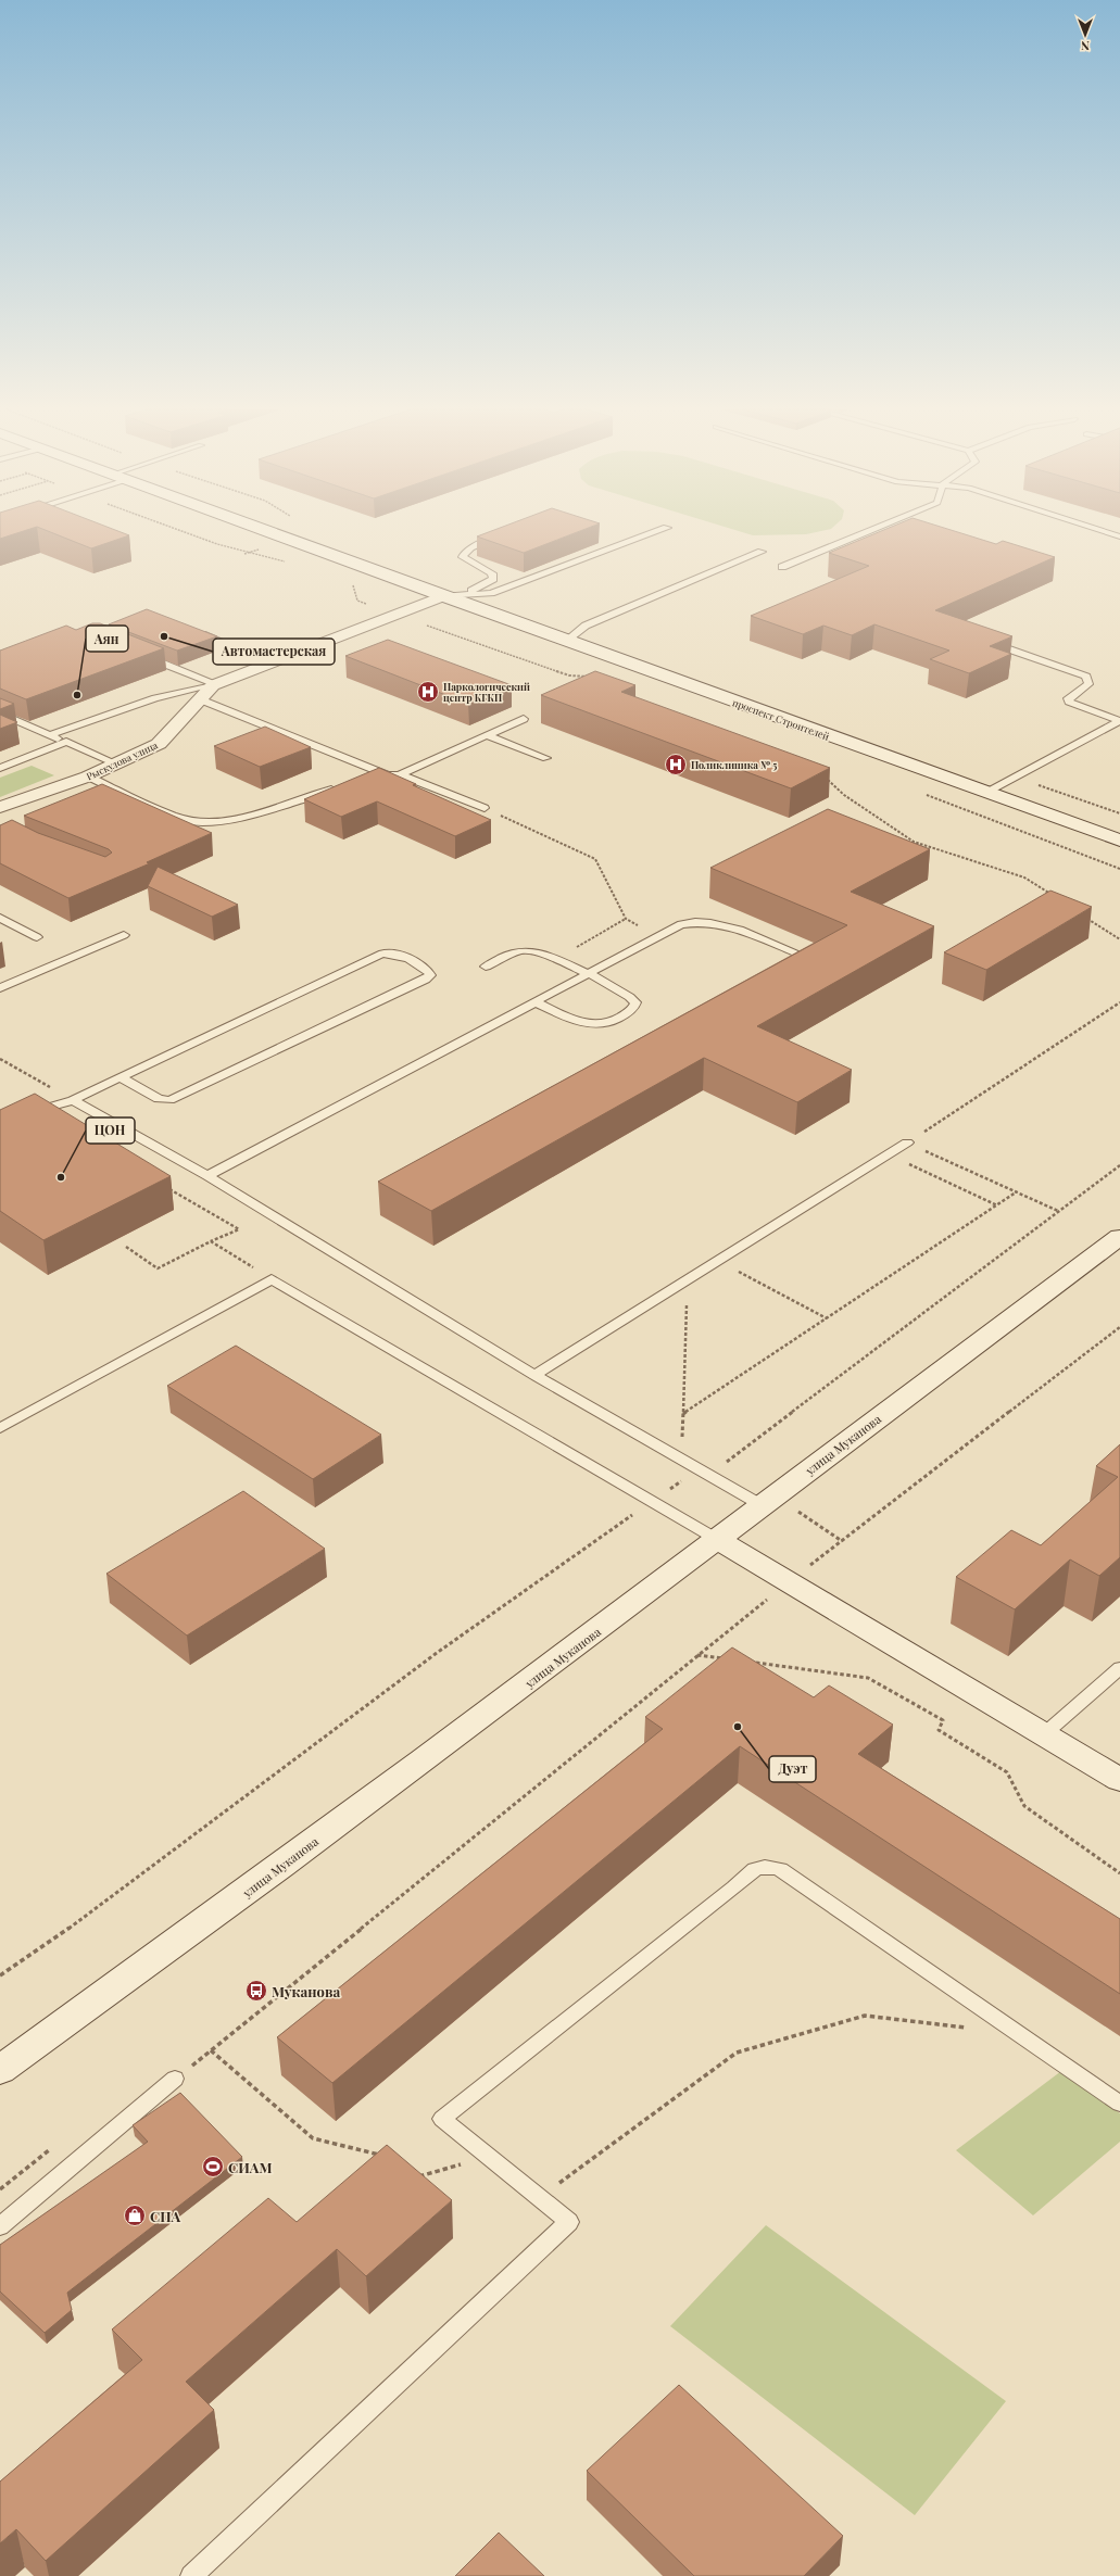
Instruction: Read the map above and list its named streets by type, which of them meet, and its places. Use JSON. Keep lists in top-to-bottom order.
{
  "streets": {
    "main road": ["проспект Строителей", "Рыскулова улица", "улица Муканова"]
  },
  "crossings": [
    ["проспект Строителей", "Рыскулова улица"]
  ],
  "places": {
    "other": [
      "Автомастерская",
      "Аян",
      "ЦОН",
      "Дуэт"
    ],
    "hospital": ["Наркологический центр КГКП", "Поликлиника № 5"],
    "bus stop": ["Муканова"],
    "sports": ["СИАМ"],
    "shop": ["СПА"]
  },
  "north": "bottom"
}
